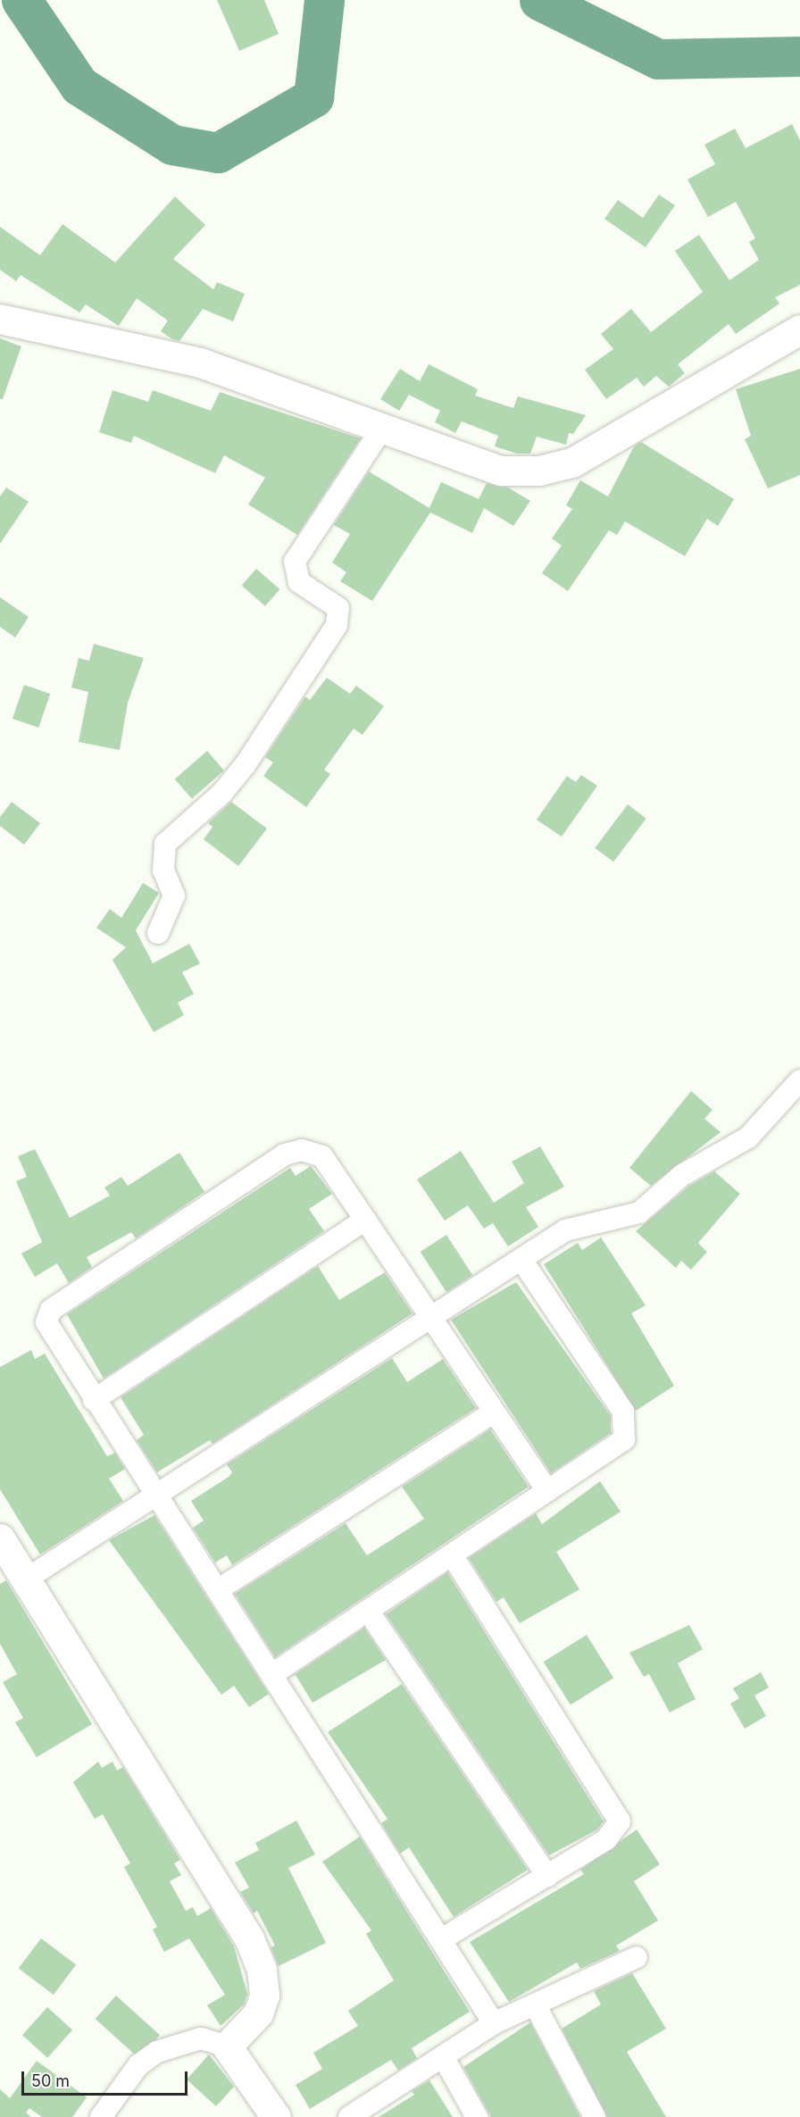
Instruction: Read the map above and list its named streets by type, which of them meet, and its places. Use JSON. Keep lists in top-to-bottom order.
{
  "scale_bar": "50 m"
}
